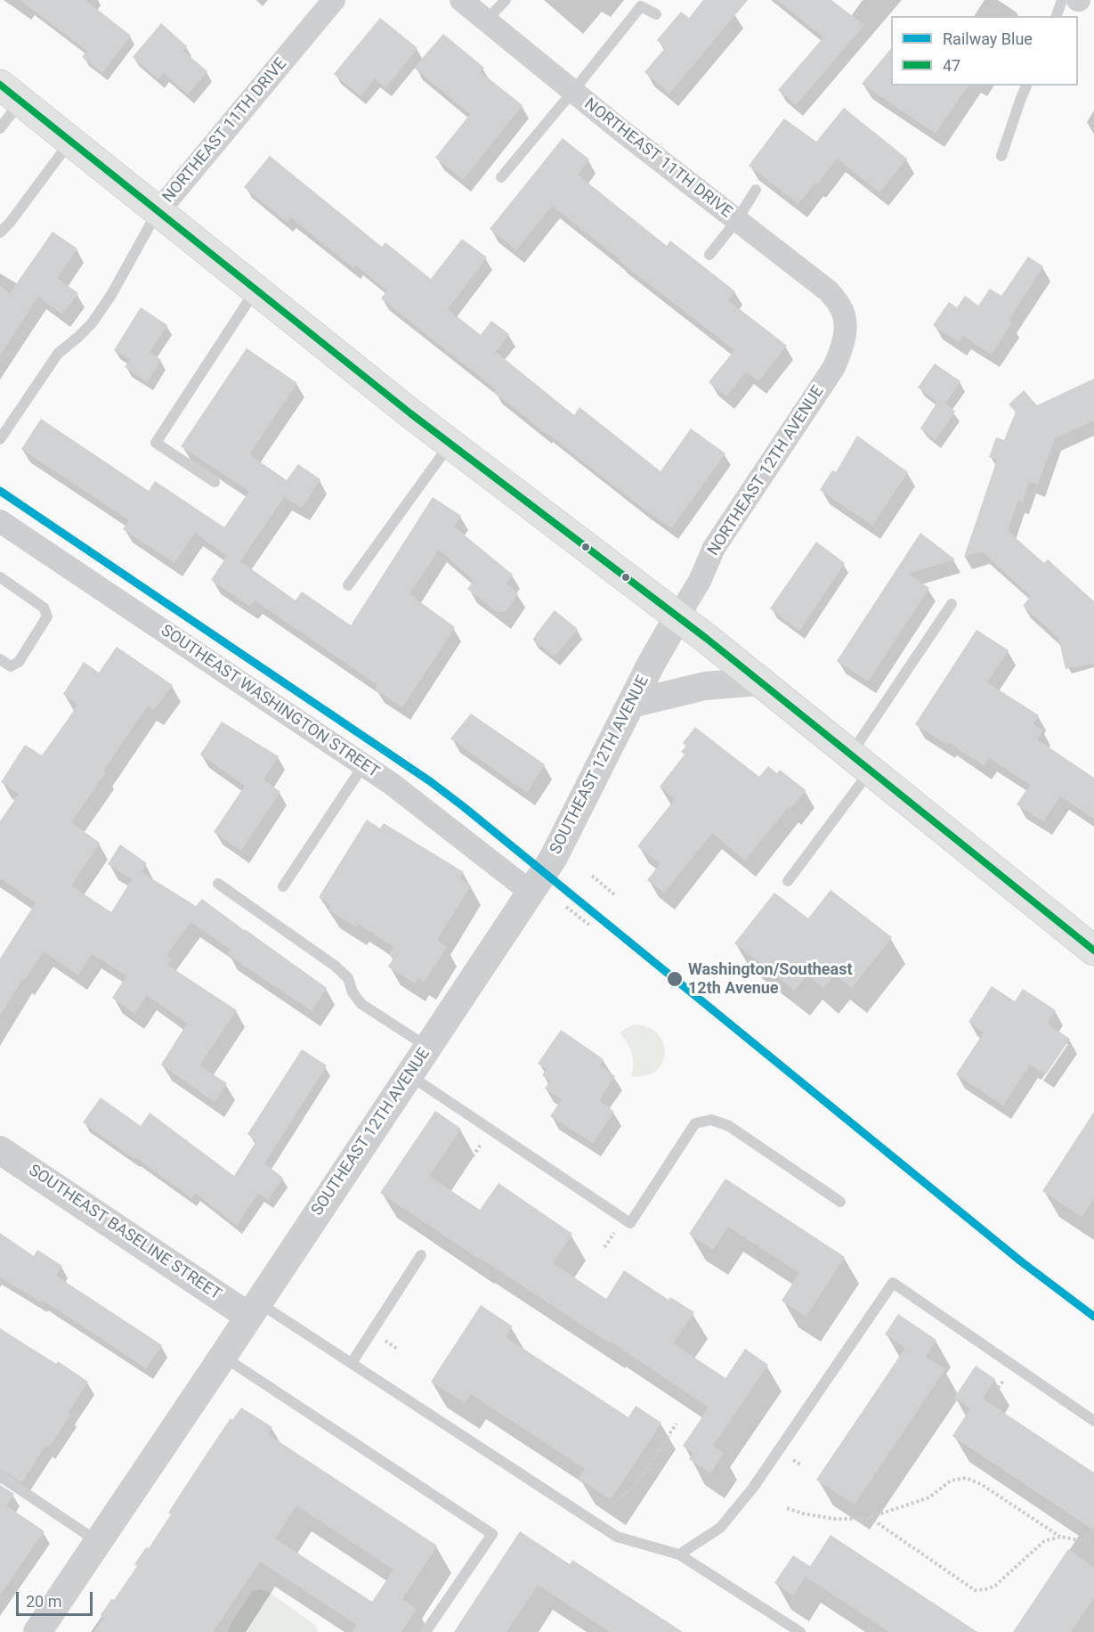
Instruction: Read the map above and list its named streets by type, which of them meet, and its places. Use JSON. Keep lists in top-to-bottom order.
{
  "streets": {
    "street": [
      "NORTHEAST 11TH DRIVE",
      "NORTHEAST 12TH AVENUE",
      "SOUTHEAST WASHINGTON STREET",
      "SOUTHEAST 12TH AVENUE",
      "SOUTHEAST BASELINE STREET"
    ]
  },
  "crossings": [
    ["NORTHEAST 11TH DRIVE", "NORTHEAST 12TH AVENUE"],
    ["NORTHEAST 12TH AVENUE", "SOUTHEAST 12TH AVENUE"],
    ["SOUTHEAST WASHINGTON STREET", "SOUTHEAST 12TH AVENUE"],
    ["SOUTHEAST 12TH AVENUE", "SOUTHEAST BASELINE STREET"]
  ],
  "places": ["Washington/Southeast 12th Avenue"],
  "lines": ["transit line 47", "rail line Blue"],
  "legend": ["Railway Blue", "47"],
  "scale_bar": "20 m"
}
